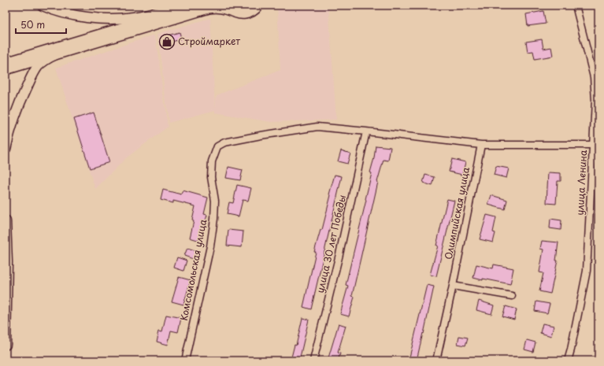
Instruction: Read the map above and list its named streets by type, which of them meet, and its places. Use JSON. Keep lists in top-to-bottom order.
{
  "streets": {
    "street": [
      "улица Ленина",
      "Олимпийская улица",
      "улица 30 лет Победы",
      "Комсомольская улица"
    ]
  },
  "crossings": [
    ["улица 30 лет Победы", "Комсомольская улица"]
  ],
  "places": {
    "shop": ["Строймаркет"]
  },
  "scale_bar": "50 m"
}
